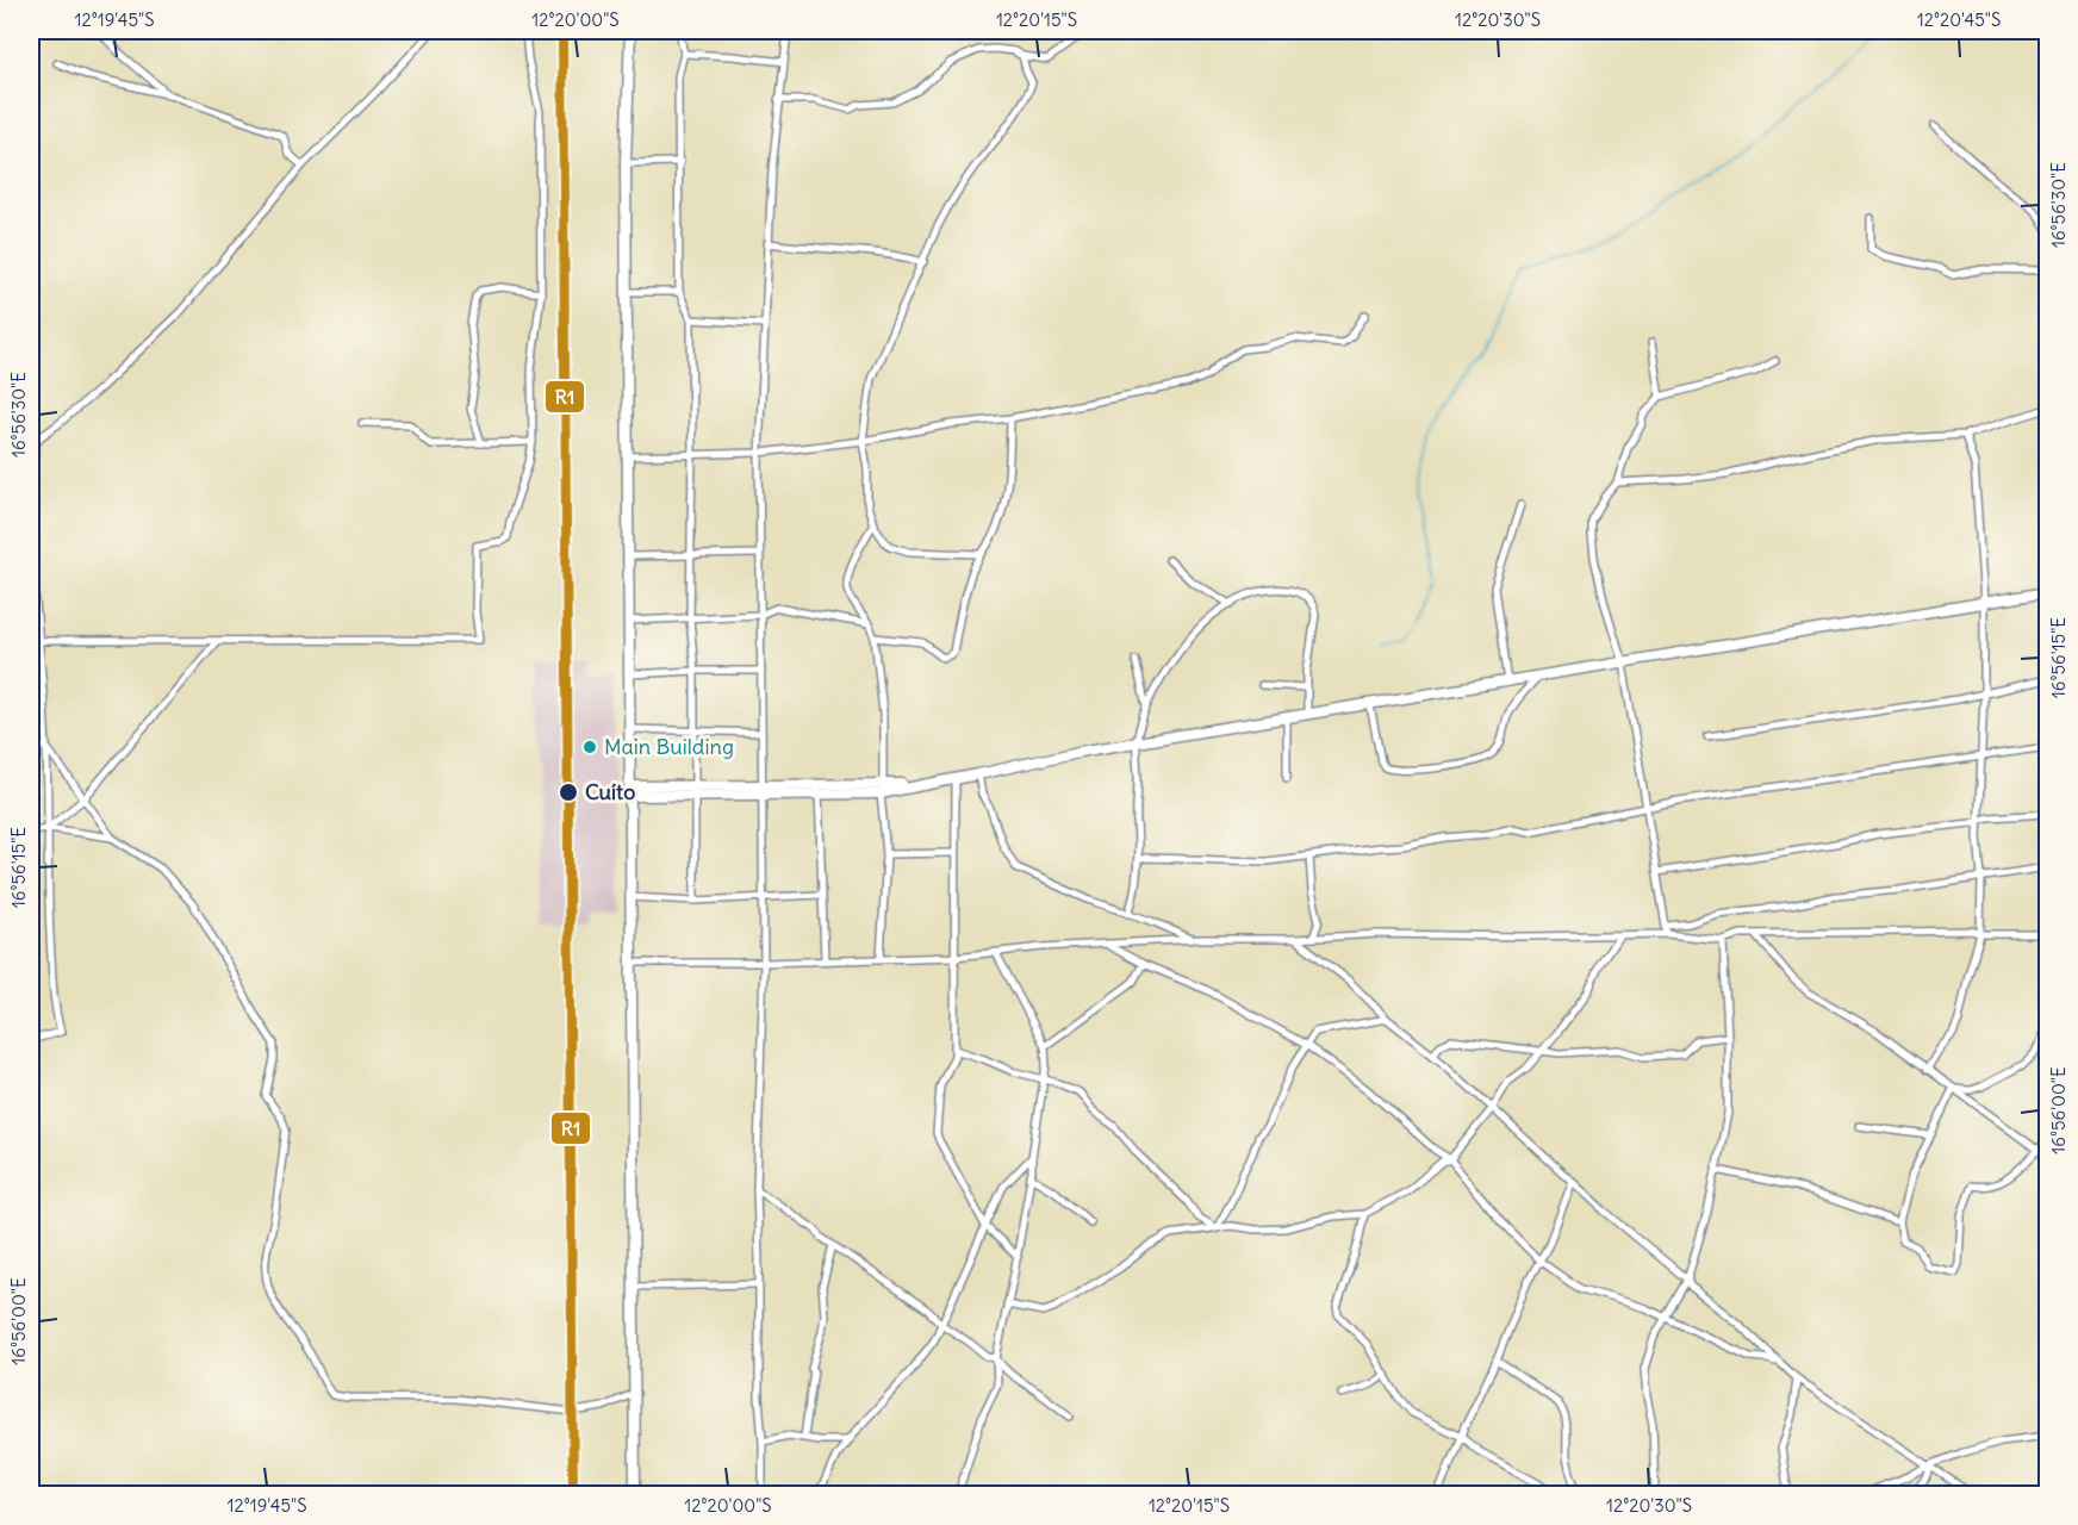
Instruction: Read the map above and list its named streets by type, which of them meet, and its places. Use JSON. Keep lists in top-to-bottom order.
{
  "places": ["Main Building", "Cuíto"],
  "lines": ["transit line R1"],
  "coordinates": [
    "12°19'45\"S",
    "12°20'00\"S",
    "12°20'15\"S",
    "12°20'30\"S",
    "12°20'45\"S",
    "16°56'30\"E",
    "16°56'15\"E",
    "16°56'00\"E"
  ]
}
